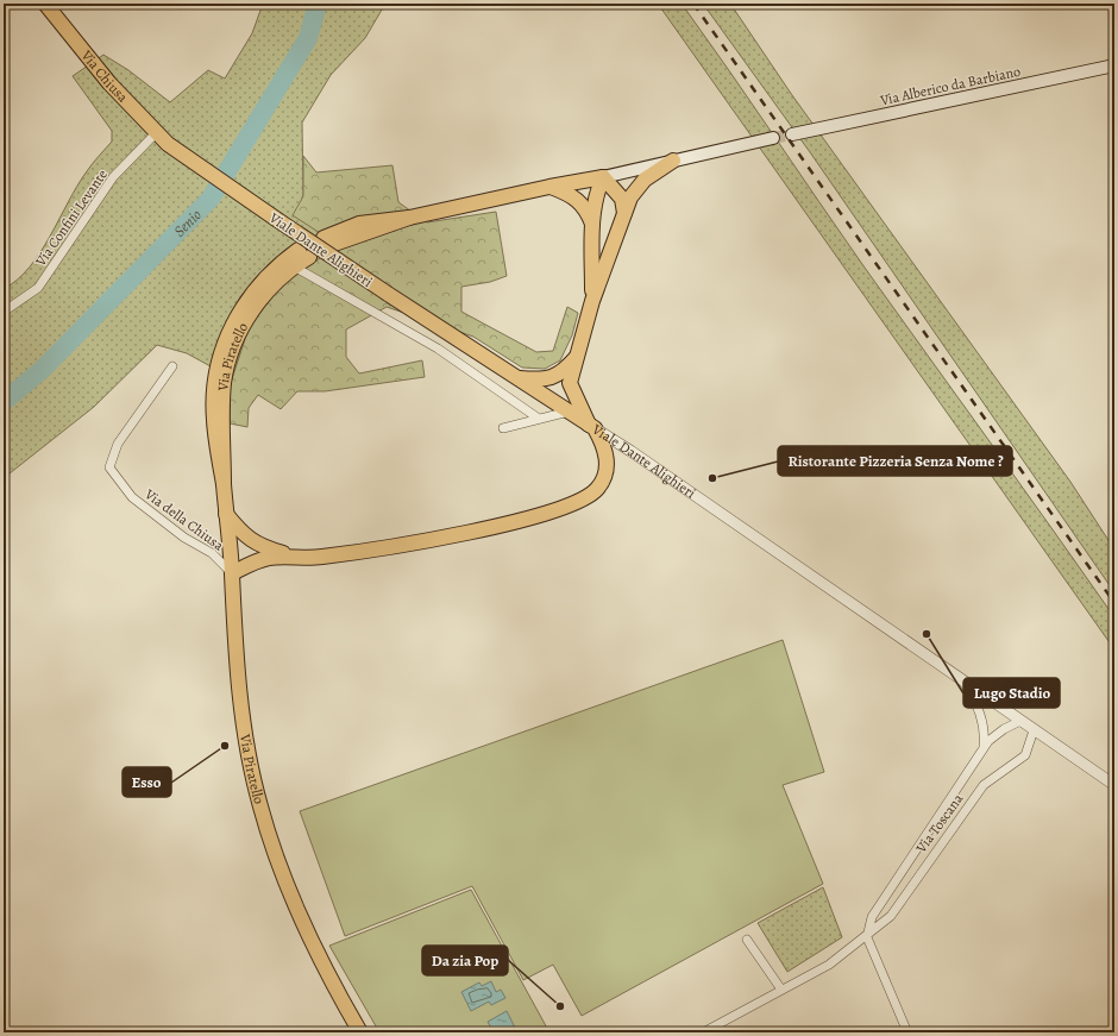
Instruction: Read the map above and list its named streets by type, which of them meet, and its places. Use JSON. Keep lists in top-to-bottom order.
{
  "streets": {
    "main road": [
      "Via Chiusa",
      "Via Alberico da Barbiano",
      "Viale Dante Alighieri",
      "Via Piratello"
    ],
    "street": ["Via Confini Levante", "Via della Chiusa", "Via Toscana"]
  },
  "crossings": [
    ["Via Chiusa", "Via Confini Levante"],
    ["Via Chiusa", "Viale Dante Alighieri"],
    ["Viale Dante Alighieri", "Via Toscana"],
    ["Via Piratello", "Via della Chiusa"]
  ],
  "water": ["Senio"],
  "places": [
    "Ristorante Pizzeria Senza Nome ?",
    "Lugo Stadio",
    "Esso",
    "Da zia Pop"
  ]
}
